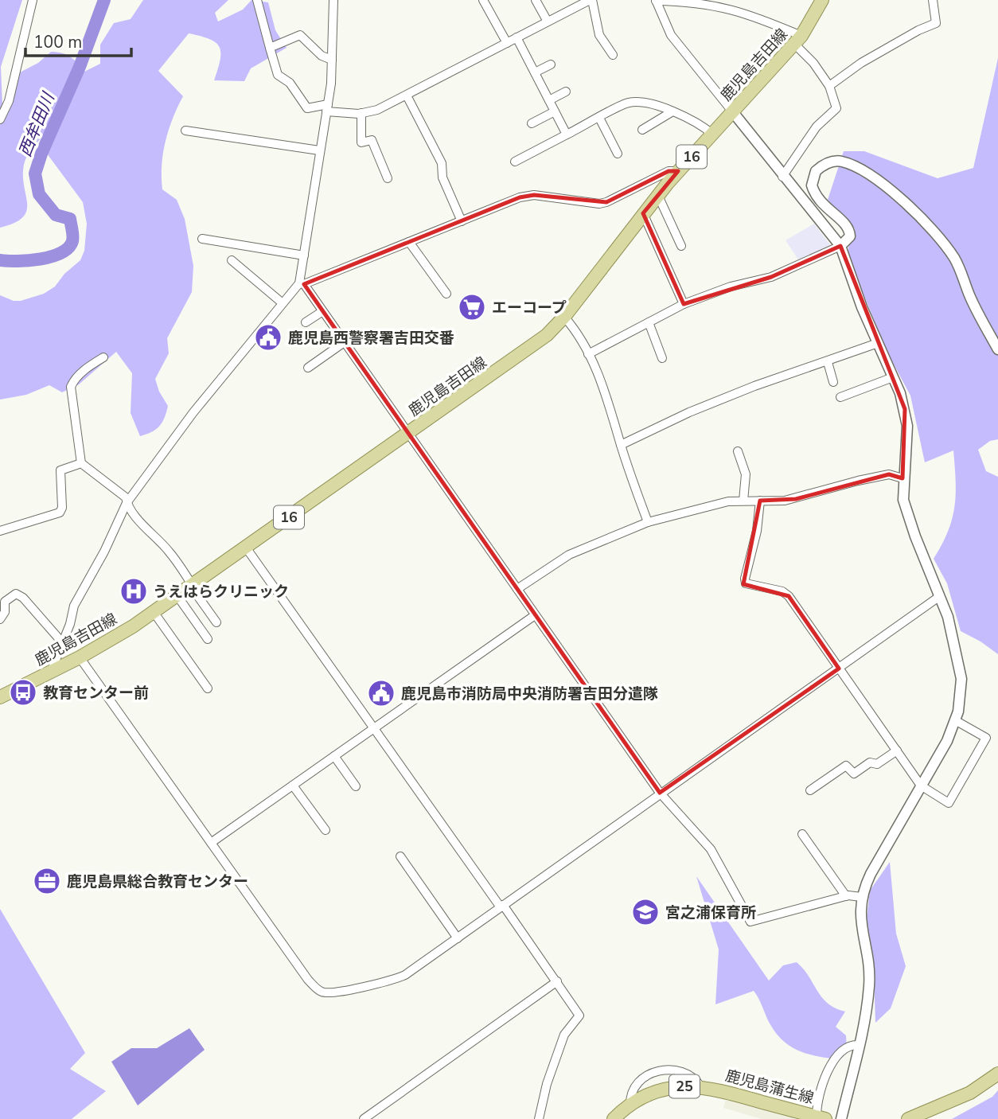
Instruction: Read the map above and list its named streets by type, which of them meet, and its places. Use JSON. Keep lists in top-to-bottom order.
{
  "streets": {
    "main road": [
      "鹿児島吉田線",
      "16",
      "25",
      "鹿児島蒲生線"
    ]
  },
  "water": ["西牟田川"],
  "places": {
    "supermarket": ["エーコープ"],
    "public building": ["鹿児島西警察署吉田交番", "鹿児島市消防局中央消防署吉田分遣隊"],
    "hospital": ["うえはらクリニック"],
    "bus stop": ["教育センター前"],
    "office": ["鹿児島県総合教育センター"],
    "school or university": ["宮之浦保育所"]
  },
  "scale_bar": "100 m"
}
